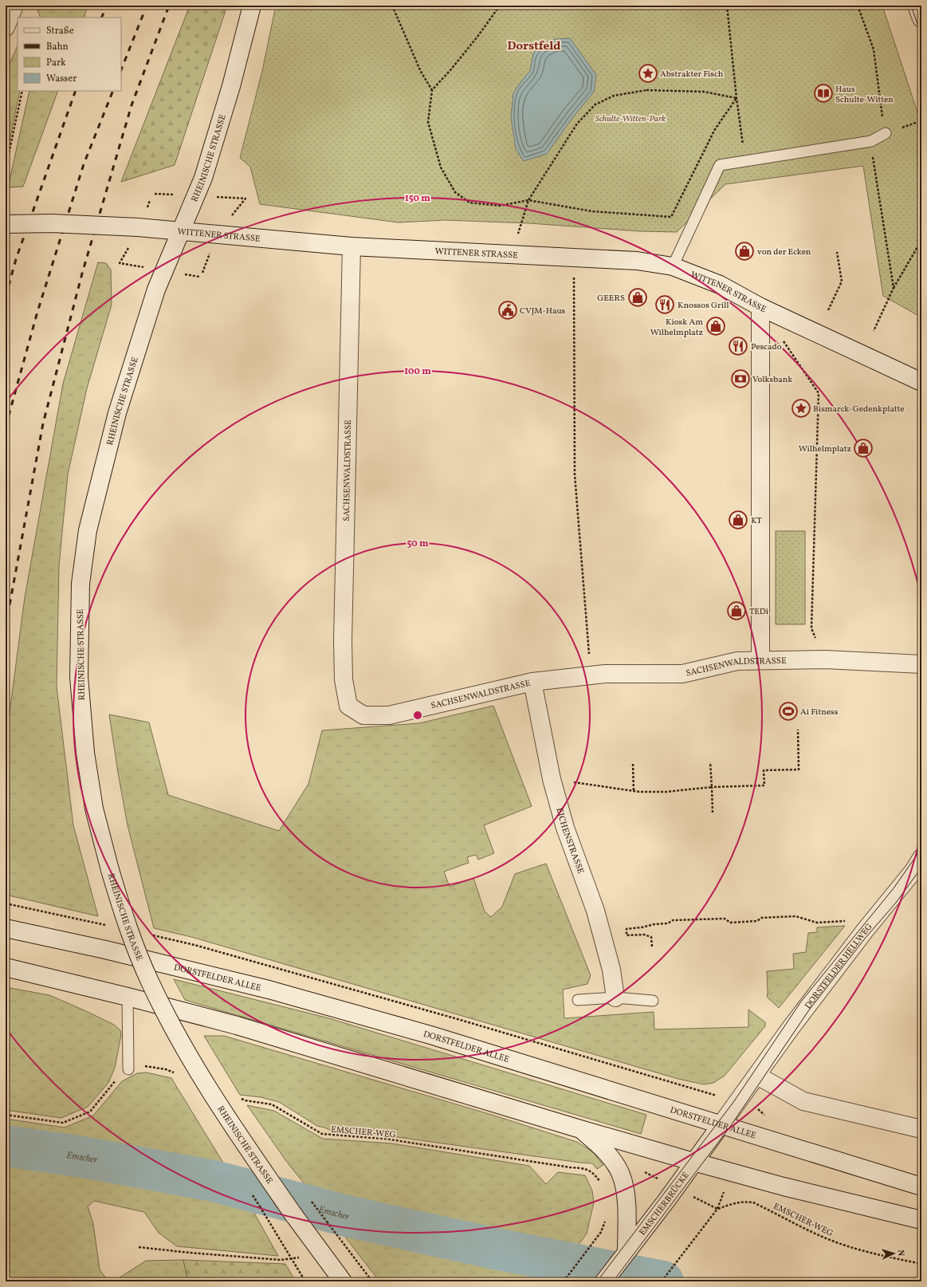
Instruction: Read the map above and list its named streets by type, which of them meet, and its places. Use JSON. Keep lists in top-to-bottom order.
{
  "streets": {
    "main road": [
      "RHEINISCHE STRASSE",
      "WITTENER STRASSE",
      "SACHSENWALDSTRASSE",
      "EICHENSTRASSE",
      "DORSTFELDER HELLWEG",
      "DORSTFELDER ALLEE",
      "EMSCHERBRÜCKE"
    ],
    "path": ["EMSCHER-WEG"]
  },
  "crossings": [
    ["RHEINISCHE STRASSE", "WITTENER STRASSE"],
    ["WITTENER STRASSE", "SACHSENWALDSTRASSE"],
    ["SACHSENWALDSTRASSE", "EICHENSTRASSE"],
    ["DORSTFELDER HELLWEG", "DORSTFELDER ALLEE"],
    ["DORSTFELDER HELLWEG", "EMSCHERBRÜCKE"],
    ["DORSTFELDER ALLEE", "EMSCHERBRÜCKE"]
  ],
  "districts": ["Dorstfeld"],
  "water": ["Emscher"],
  "parks": ["Schulte-Witten-Park"],
  "places": {
    "place": ["Abstrakter Fisch", "Bismarck-Gedenkplatte"],
    "library": ["Haus Schulte-Witten"],
    "shop": [
      "von der Ecken",
      "GEERS",
      "Kiosk Am Wilhelmplatz",
      "Wilhelmplatz",
      "KT",
      "TEDi"
    ],
    "restaurant": ["Knossos Grill", "Pescado"],
    "public building": ["CVJM-Haus"],
    "bank": ["Volksbank"],
    "sports": ["Ai Fitness"]
  },
  "legend": [
    "Straße",
    "Bahn",
    "Park",
    "Wasser"
  ],
  "north": "right",
  "rings": ["150 m", "100 m", "50 m"]
}
